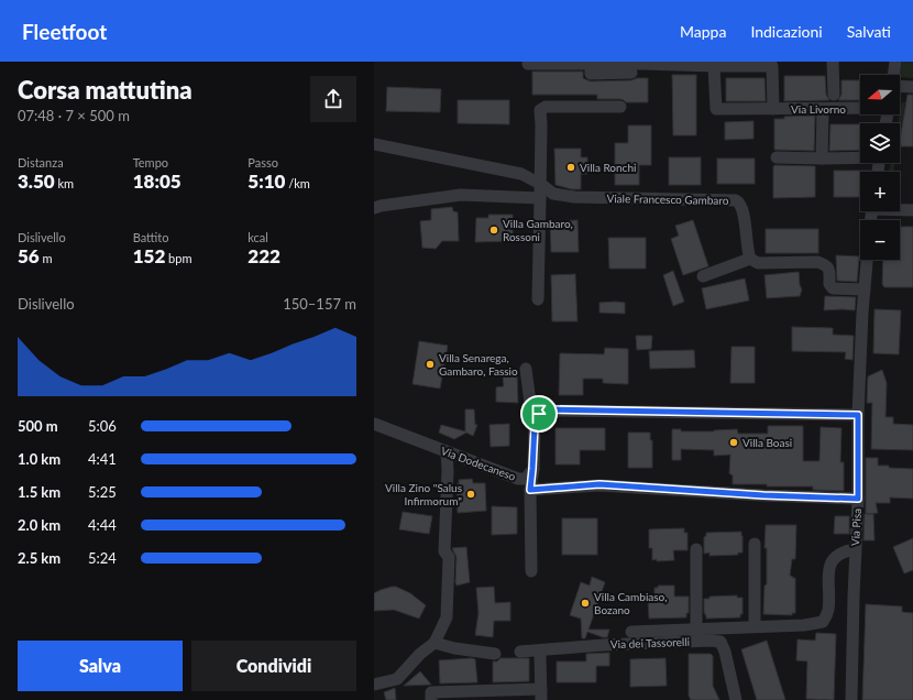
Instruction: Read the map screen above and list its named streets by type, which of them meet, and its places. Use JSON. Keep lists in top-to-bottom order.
{
  "streets": {
    "street": [
      "Via Livorno",
      "Viale Francesco Gambaro",
      "Via Dodecaneso",
      "Via Pisa",
      "Via dei Tassorelli"
    ]
  },
  "places": [
    "Villa Ronchi",
    "Villa Gambaro, Rossoni",
    "Villa Senarega, Gambaro, Fassio",
    "Villa Boasi",
    "Villa Zino \"Salus Infirmorum\"",
    "Villa Cambiaso, Bozano"
  ],
  "north": "left",
  "page": {
    "header": "Fleetfoot",
    "nav": ["Mappa", "Indicazioni", "Salvati"],
    "heading": ["Corsa mattutina", "07:48 · 7 × 500 m"],
    "map_buttons": ["+", "−"],
    "stats": [
      ["Distanza", "3.50 km"],
      ["Tempo", "18:05"],
      ["Passo", "5:10 /km"],
      ["Dislivello", "56 m"],
      ["Battito", "152 bpm"],
      ["kcal", "222"]
    ],
    "chart": ["Dislivello", "150–157 m"],
    "list": [
      {
        "name": "500 m",
        "note": "5:06"
      },
      {
        "name": "1.0 km",
        "note": "4:41"
      },
      {
        "name": "1.5 km",
        "note": "5:25"
      },
      {
        "name": "2.0 km",
        "note": "4:44"
      },
      {
        "name": "2.5 km",
        "note": "5:24"
      }
    ],
    "buttons": ["Salva", "Condividi"]
  }
}
